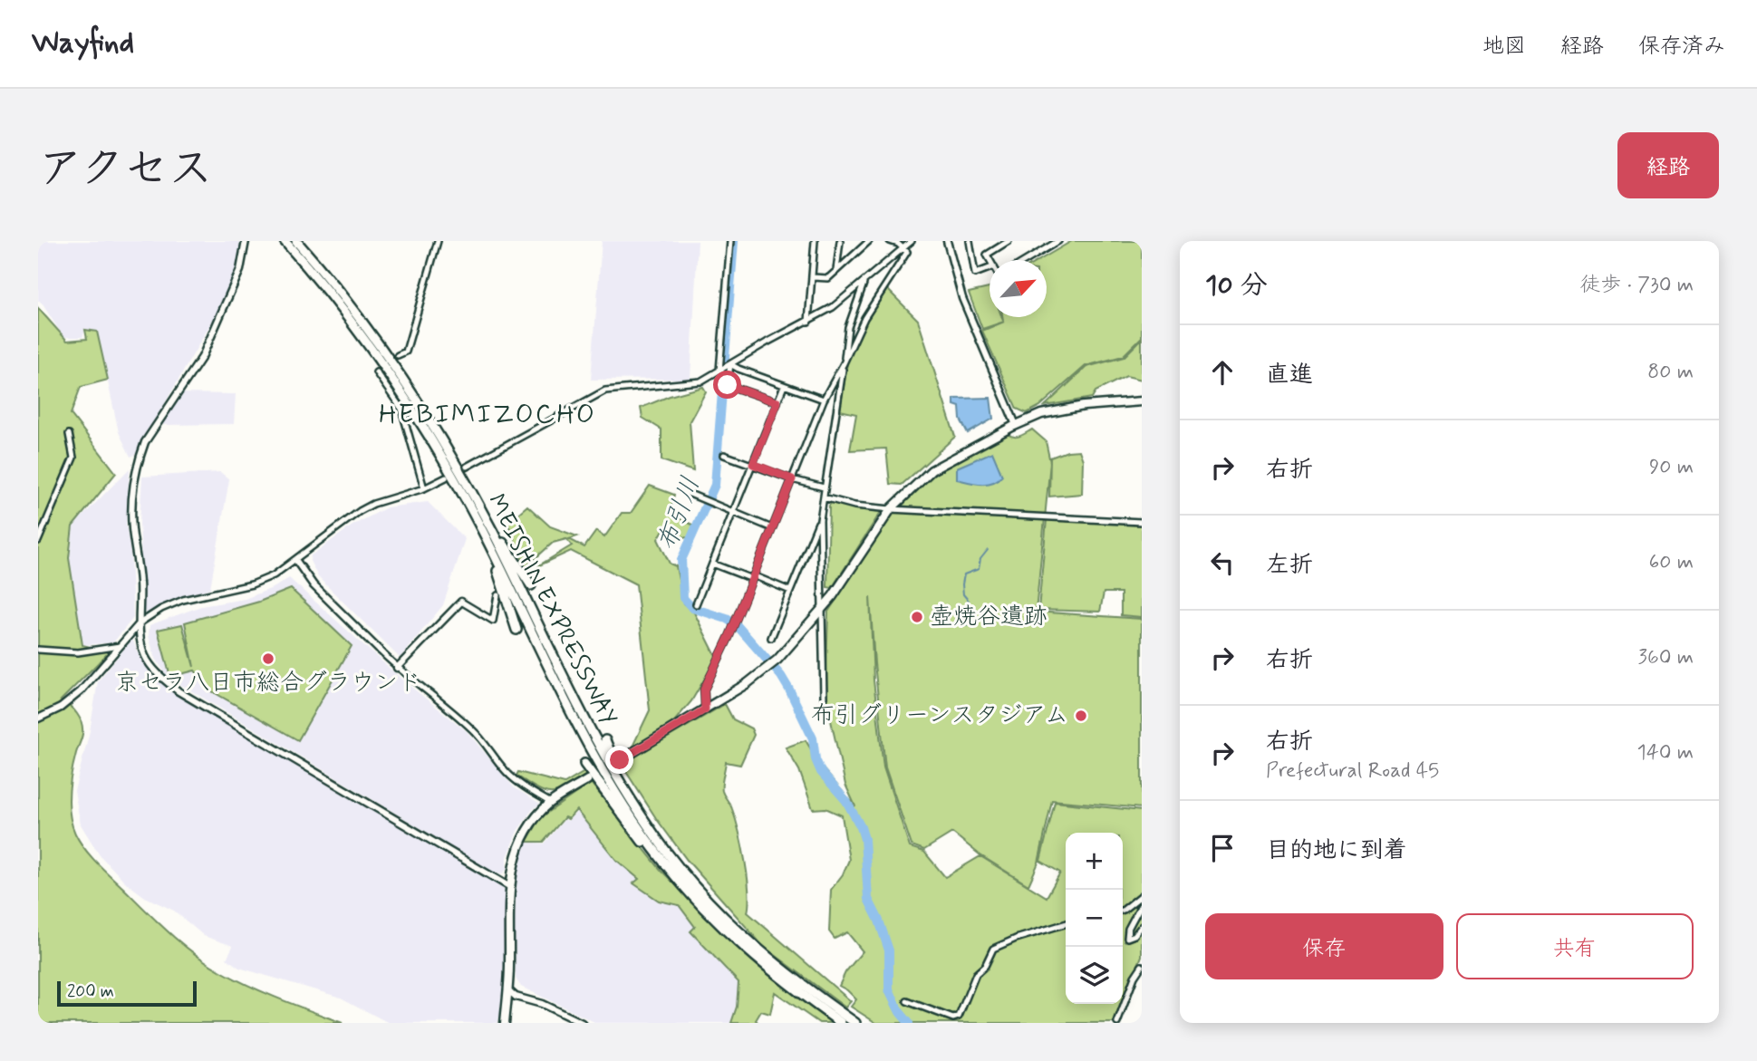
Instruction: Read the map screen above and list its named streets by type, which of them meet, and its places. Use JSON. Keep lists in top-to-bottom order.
{
  "streets": {
    "highway": ["MEISHIN EXPRESSWAY"]
  },
  "districts": ["HEBIMIZOCHO"],
  "water": ["布引川"],
  "places": ["壺焼谷遺跡", "京セラ八日市総合グラウンド", "布引グリーンスタジアム"],
  "scale_bar": "200 m",
  "north": "top right",
  "page": {
    "header": "Wayfind",
    "nav": ["地図", "経路", "保存済み"],
    "title": "アクセス",
    "buttons": [
      "経路",
      ["保存", "共有"]
    ],
    "heading": ["10 分", "徒歩 · 730 m"],
    "list": [
      ["直進", "80 m"],
      ["右折", "90 m"],
      ["左折", "60 m"],
      ["右折", "360 m"],
      ["右折", "Prefectural Road 45", "140 m"],
      "目的地に到着"
    ],
    "map_buttons": ["+", "−"],
    "scale": "200 m"
  }
}
